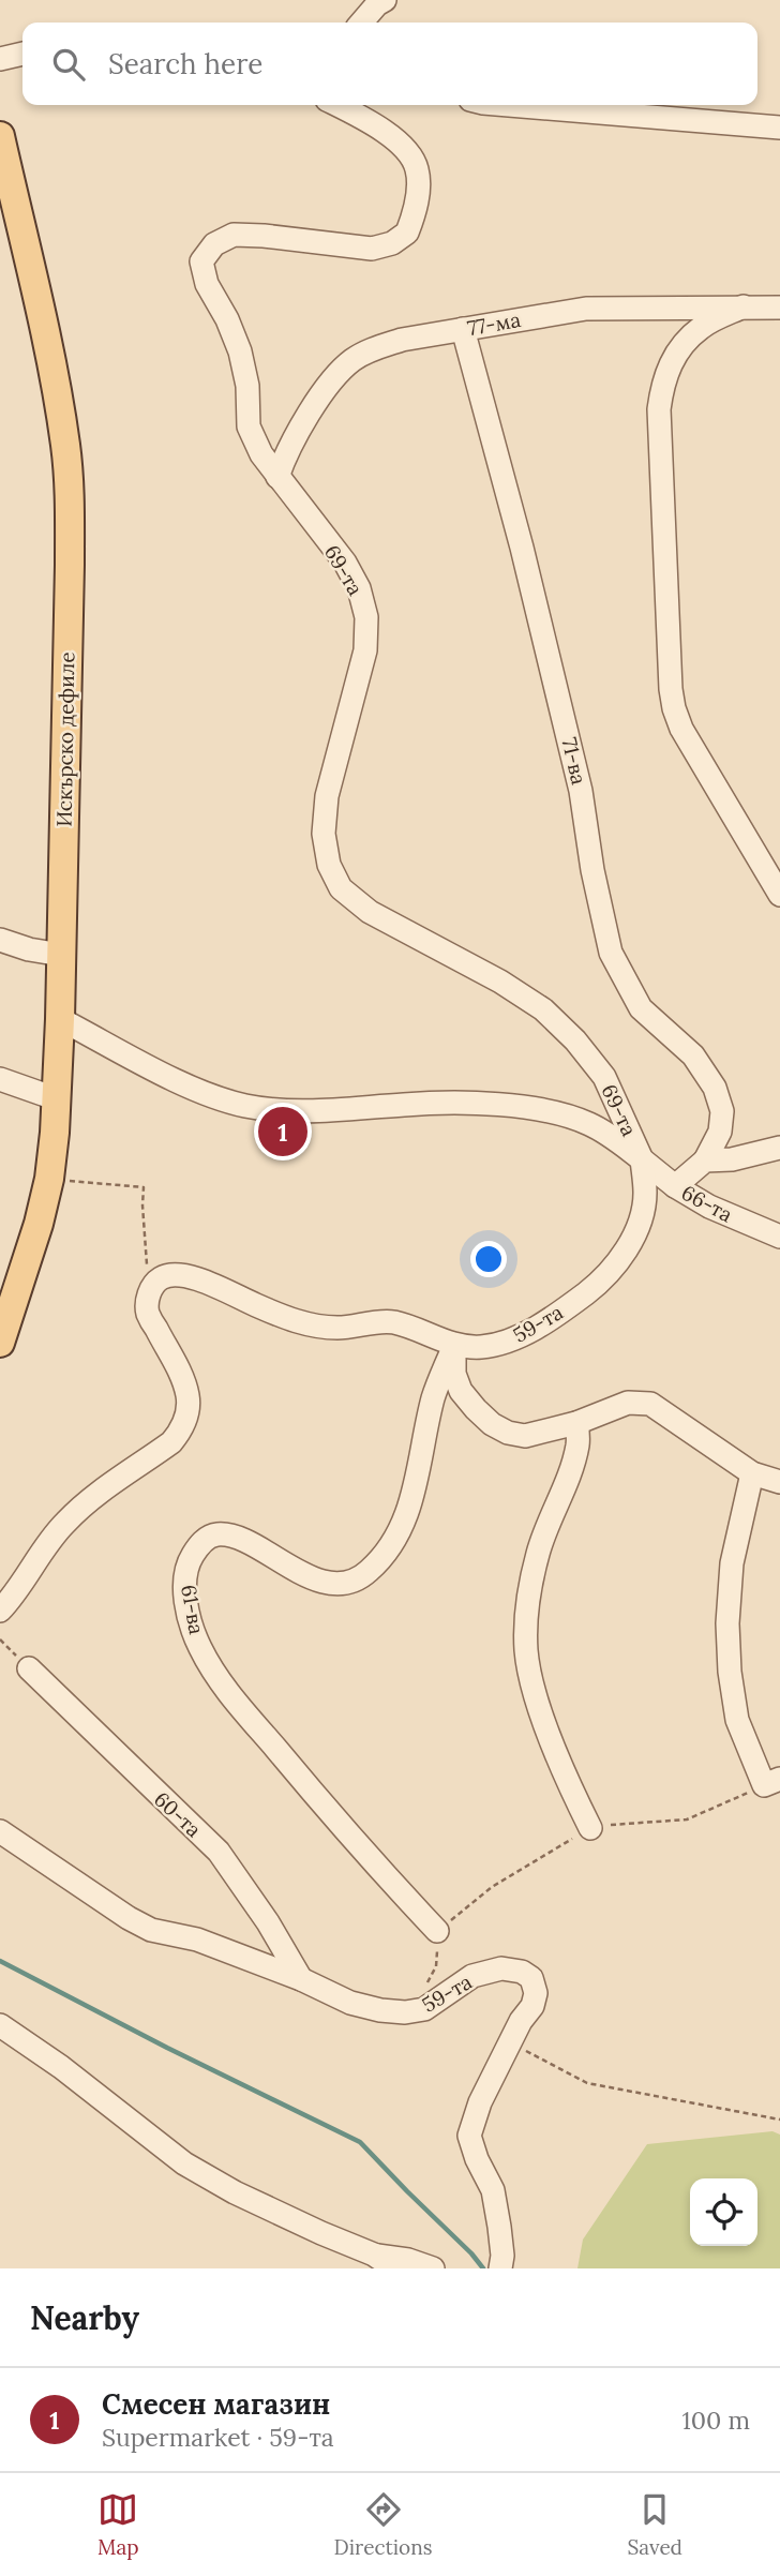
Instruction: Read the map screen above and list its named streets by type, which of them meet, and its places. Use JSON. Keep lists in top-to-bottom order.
{
  "streets": {
    "main road": ["Искърско дефиле"],
    "street": [
      "77-ма",
      "69-та",
      "71-ва",
      "66-та",
      "59-та",
      "61-ва",
      "60-та"
    ]
  },
  "crossings": [
    ["77-ма", "69-та"],
    ["77-ма", "71-ва"],
    ["69-та", "66-та"],
    ["69-та", "59-та"],
    ["66-та", "59-та"],
    ["59-та", "61-ва"],
    ["59-та", "60-та"]
  ],
  "page": {
    "search": "Search here",
    "pins": "1",
    "heading": "Nearby",
    "list": [
      {
        "mark": "1",
        "name": "Смесен магазин",
        "note": "Supermarket · 59-та",
        "value": "100 m"
      }
    ],
    "nav": ["Map", "Directions", "Saved"]
  }
}
